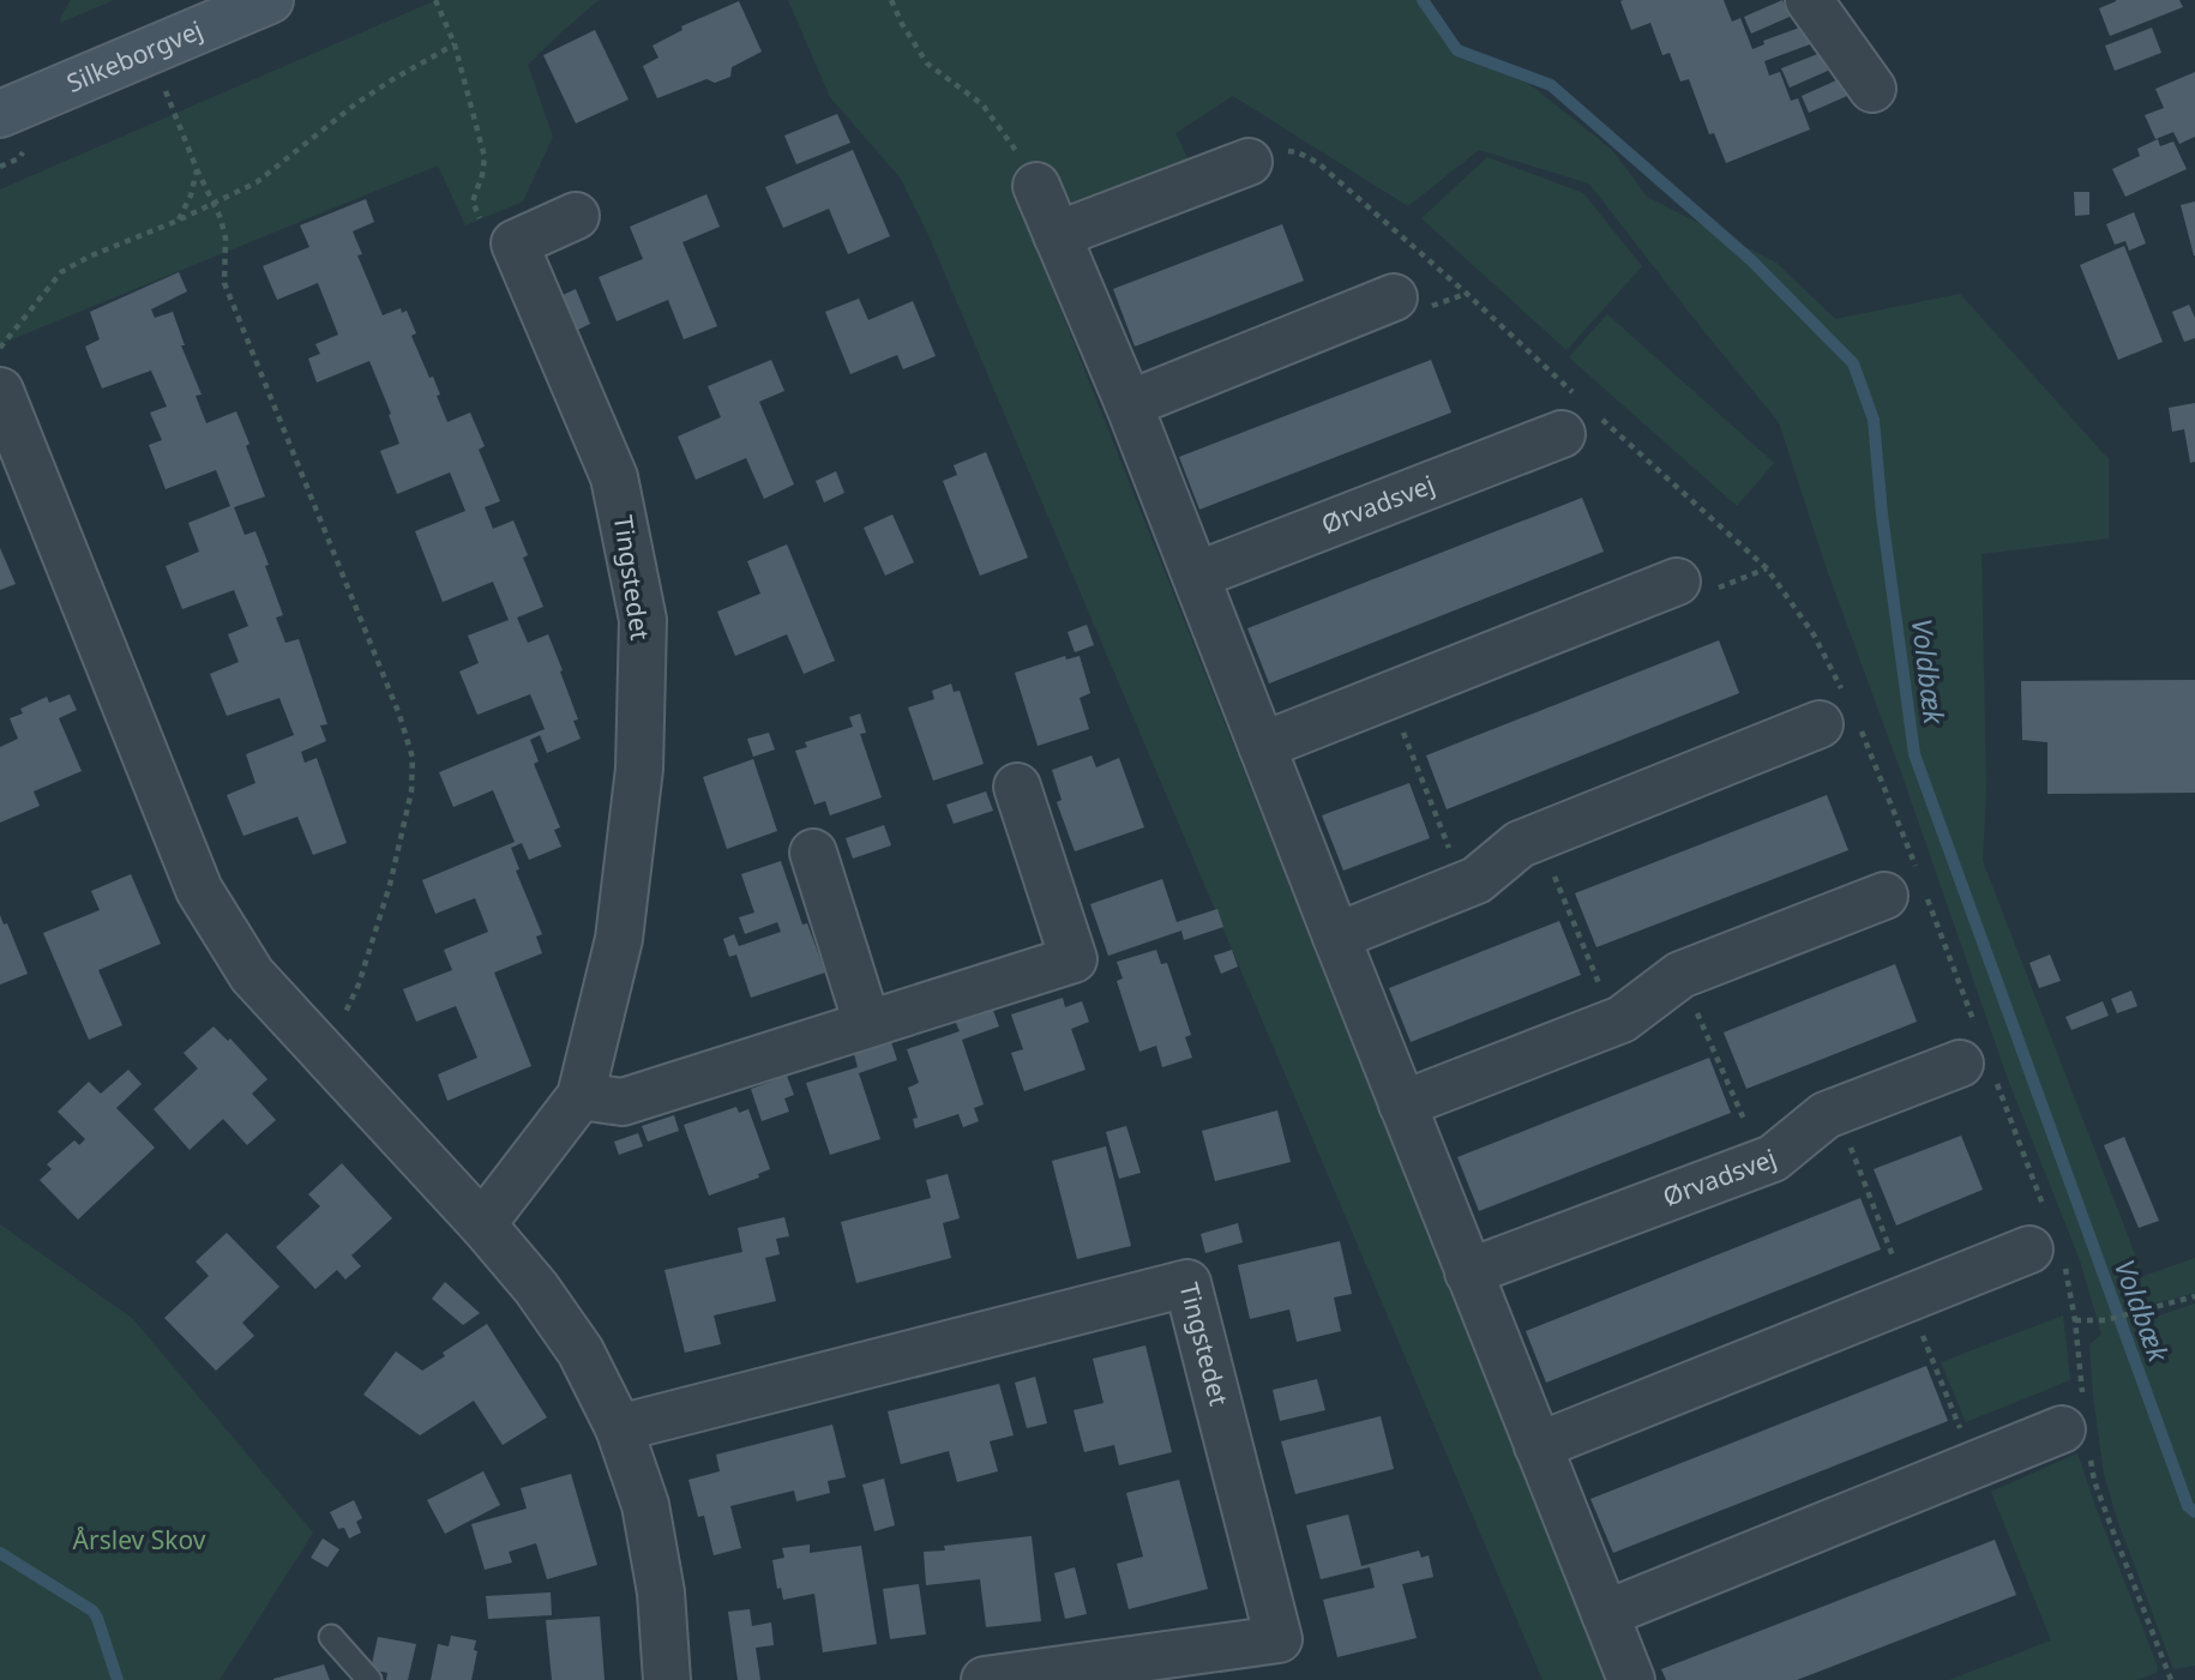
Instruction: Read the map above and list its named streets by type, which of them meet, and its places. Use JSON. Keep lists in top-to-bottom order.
{
  "streets": {
    "main road": ["Silkeborgvej"],
    "street": ["Ørvadsvej", "Tingstedet"]
  },
  "water": ["Voldbæk"],
  "parks": ["Årslev Skov"]
}
